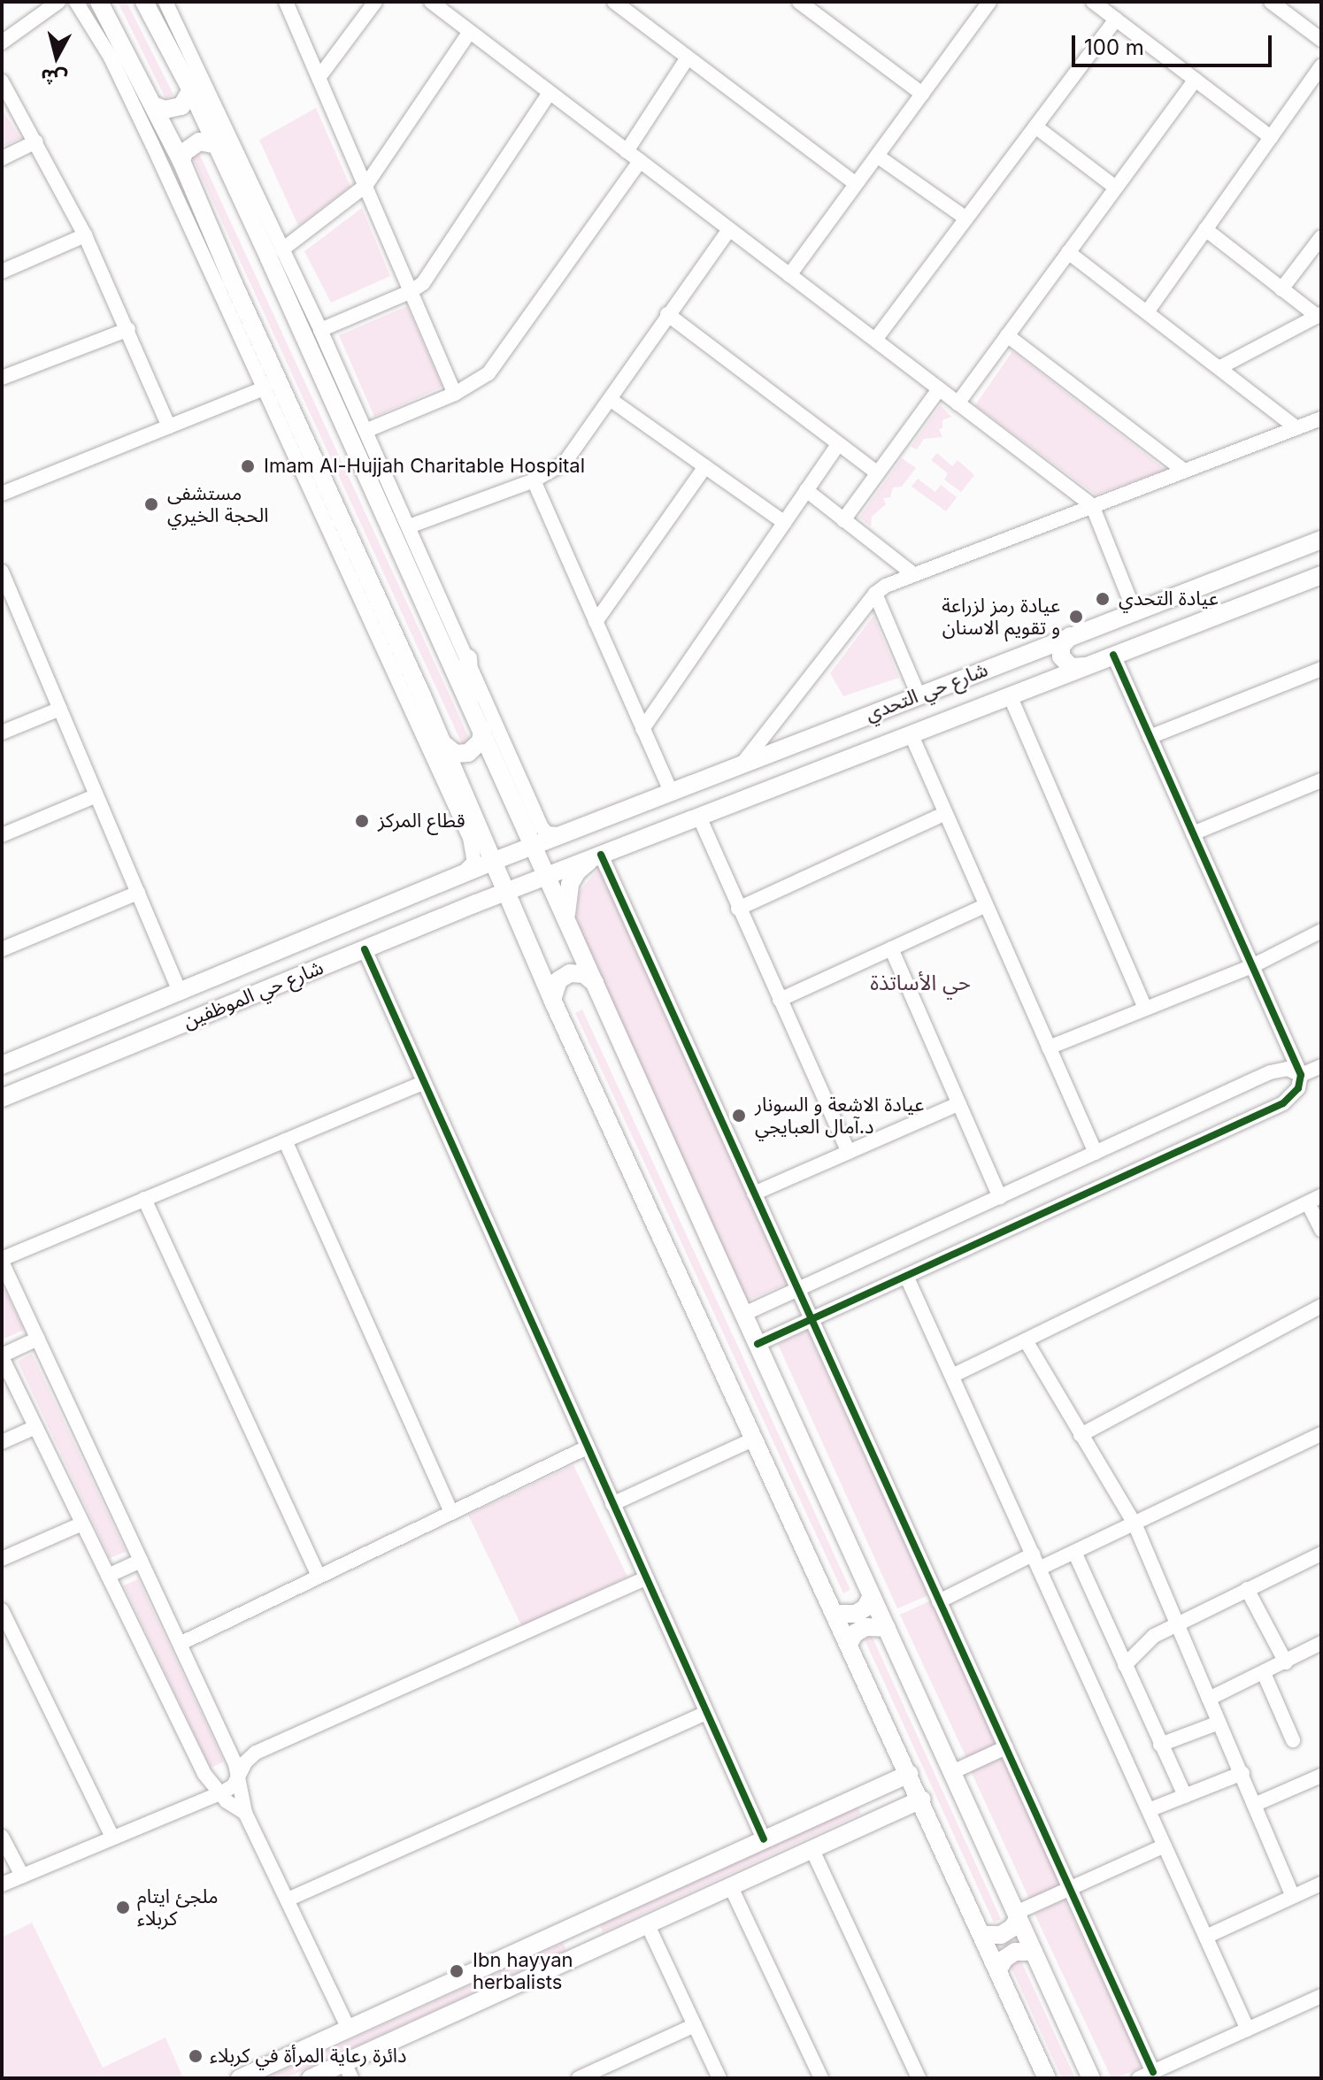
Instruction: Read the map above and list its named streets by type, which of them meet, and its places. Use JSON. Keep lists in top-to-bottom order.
{
  "streets": {
    "main road": ["شارع حي التحدي", "شارع حي الموظفين"]
  },
  "crossings": [
    ["شارع حي التحدي", "شارع حي الموظفين"]
  ],
  "districts": ["حي الأساتذة"],
  "places": [
    "Imam Al-Hujjah Charitable Hospital",
    "مستشفى الحجة الخيري",
    "عيادة التحدي",
    "عيادة رمز لزراعة و تقويم الاسنان",
    "قطاع المركز",
    "عيادة الاشعة و السونار د.آمال العبايجي",
    "ملجئ ايتام كربلاء",
    "Ibn hayyan herbalists",
    "دائرة رعاية المرأة في كربلاء"
  ],
  "scale_bar": "100 m",
  "north": "bottom"
}
